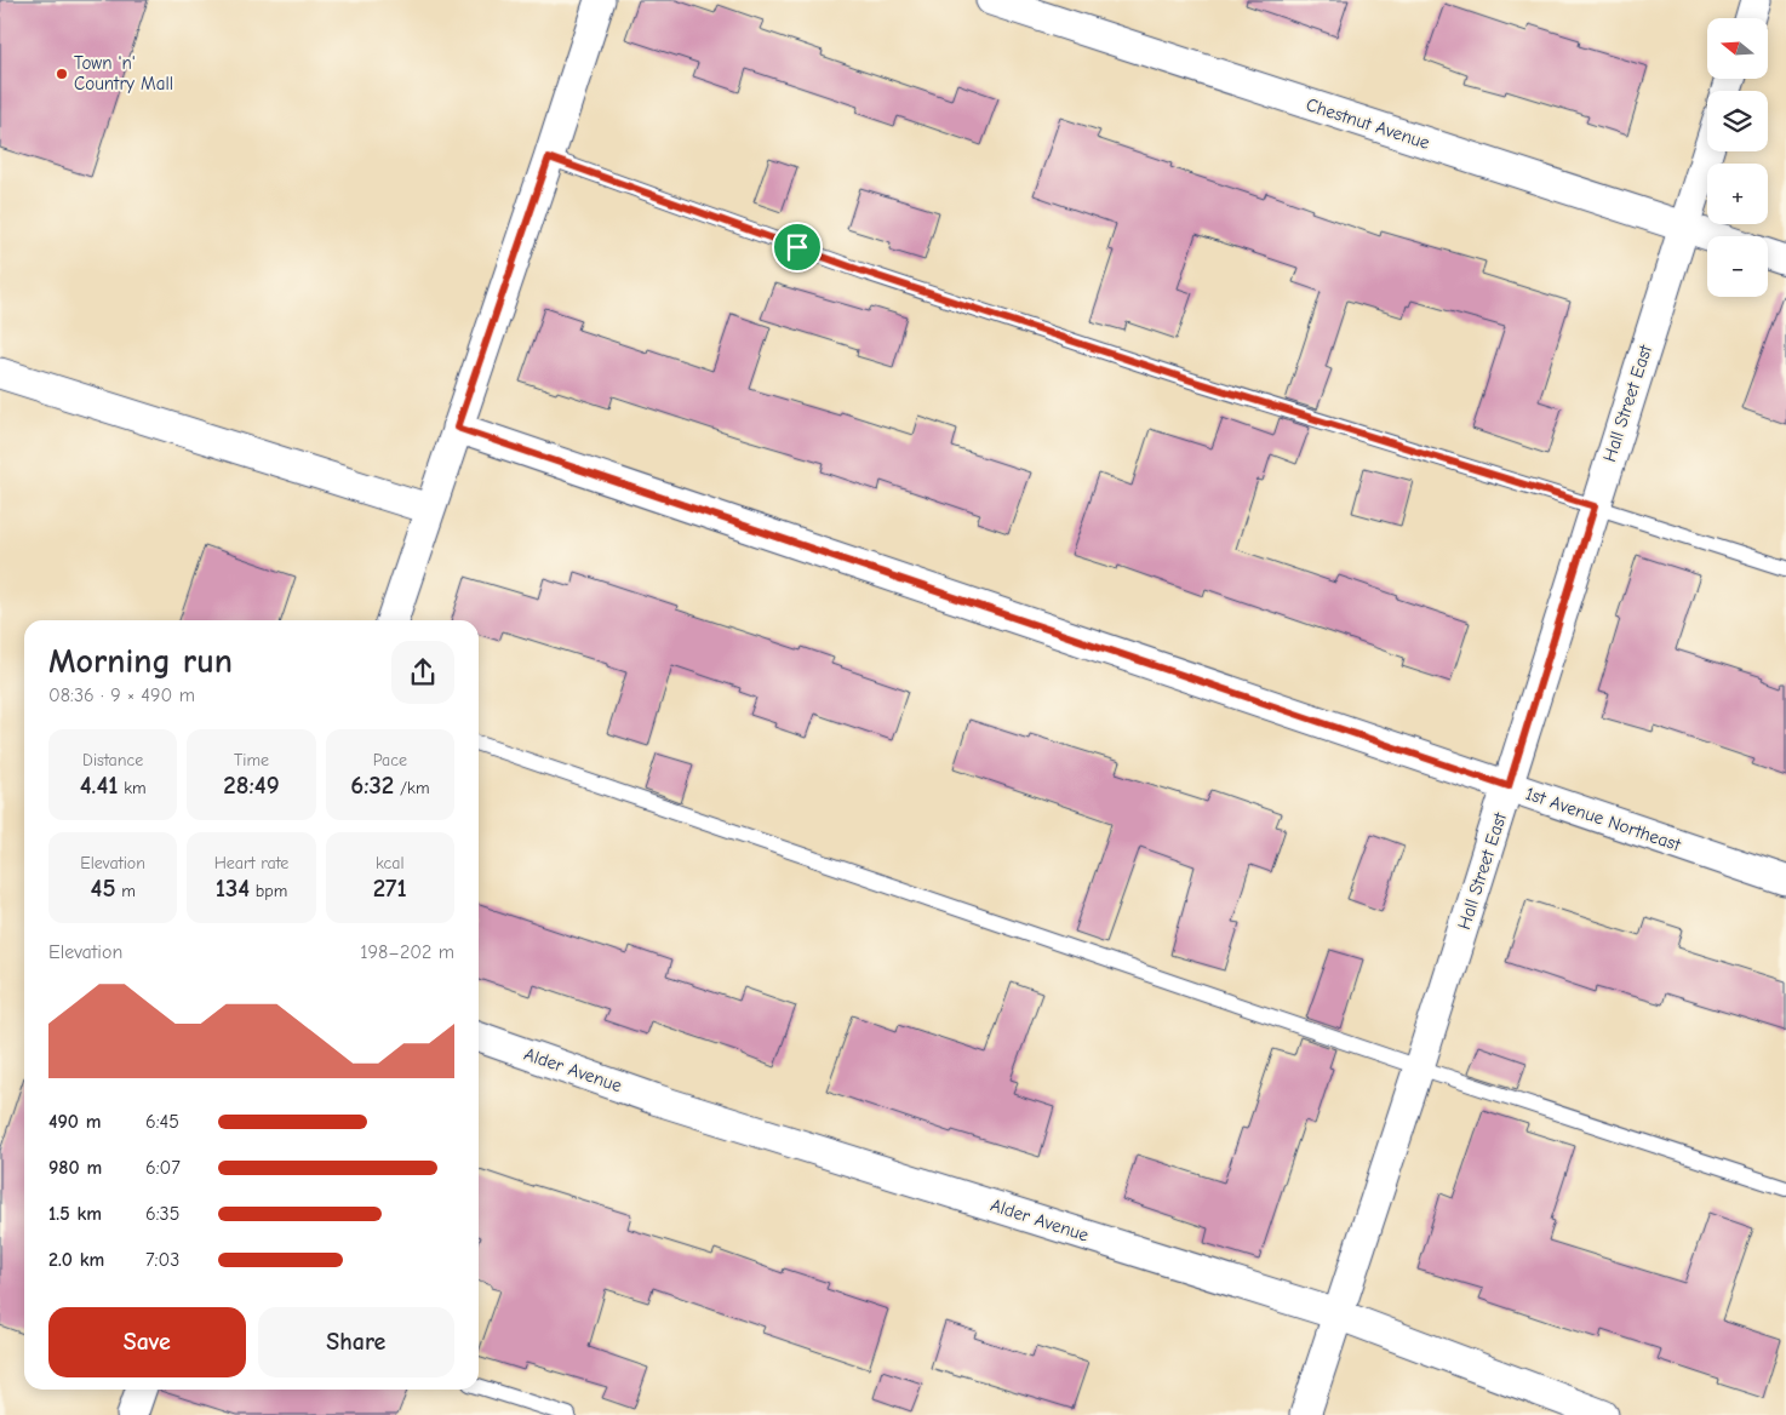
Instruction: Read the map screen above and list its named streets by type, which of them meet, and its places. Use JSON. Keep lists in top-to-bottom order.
{
  "streets": {
    "street": [
      "Chestnut Avenue",
      "Hall Street East",
      "1st Avenue Northeast",
      "Alder Avenue"
    ]
  },
  "crossings": [
    ["Chestnut Avenue", "Hall Street East"],
    ["Hall Street East", "1st Avenue Northeast"],
    ["Hall Street East", "Alder Avenue"]
  ],
  "places": ["Town 'n' Country Mall"],
  "north": "left",
  "page": {
    "map_buttons": ["+", "−"],
    "heading": ["Morning run", "08:36 · 9 × 490 m"],
    "stats": [
      ["Distance", "4.41 km"],
      ["Time", "28:49"],
      ["Pace", "6:32 /km"],
      ["Elevation", "45 m"],
      ["Heart rate", "134 bpm"],
      ["kcal", "271"]
    ],
    "chart": ["Elevation", "198–202 m"],
    "list": [
      {
        "name": "490 m",
        "note": "6:45"
      },
      {
        "name": "980 m",
        "note": "6:07"
      },
      {
        "name": "1.5 km",
        "note": "6:35"
      },
      {
        "name": "2.0 km",
        "note": "7:03"
      }
    ],
    "buttons": ["Save", "Share"]
  }
}
